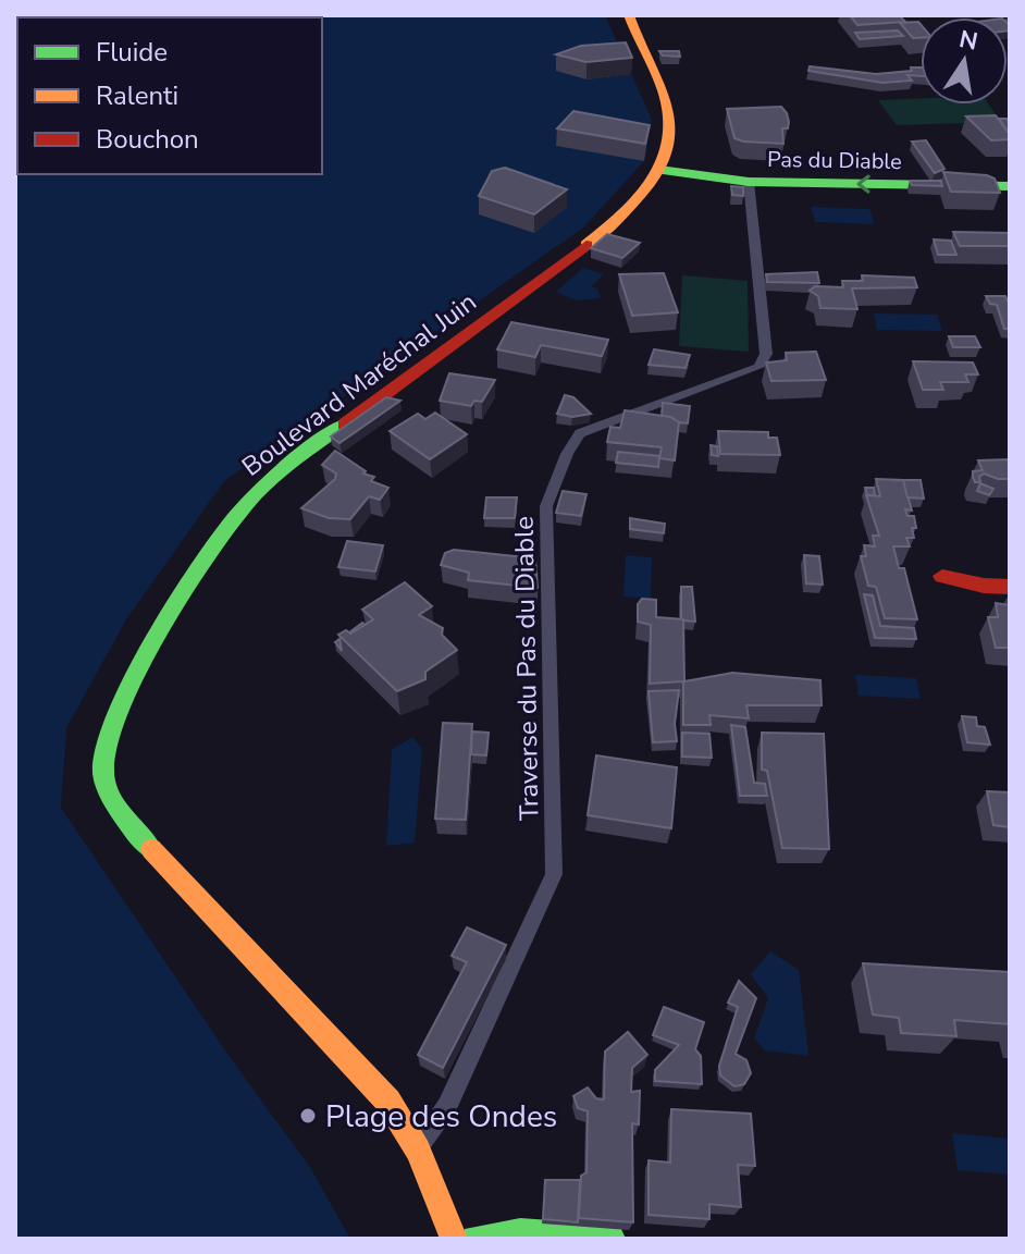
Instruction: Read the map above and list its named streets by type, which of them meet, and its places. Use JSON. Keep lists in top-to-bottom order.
{
  "streets": {
    "street": ["Pas du Diable", "Boulevard Maréchal Juin"],
    "lane": ["Traverse du Pas du Diable"]
  },
  "crossings": [
    ["Pas du Diable", "Boulevard Maréchal Juin"],
    ["Pas du Diable", "Traverse du Pas du Diable"],
    ["Boulevard Maréchal Juin", "Traverse du Pas du Diable"]
  ],
  "one_way": ["Pas du Diable"],
  "places": ["Plage des Ondes"],
  "legend": ["Fluide", "Ralenti", "Bouchon"],
  "north": "top"
}
